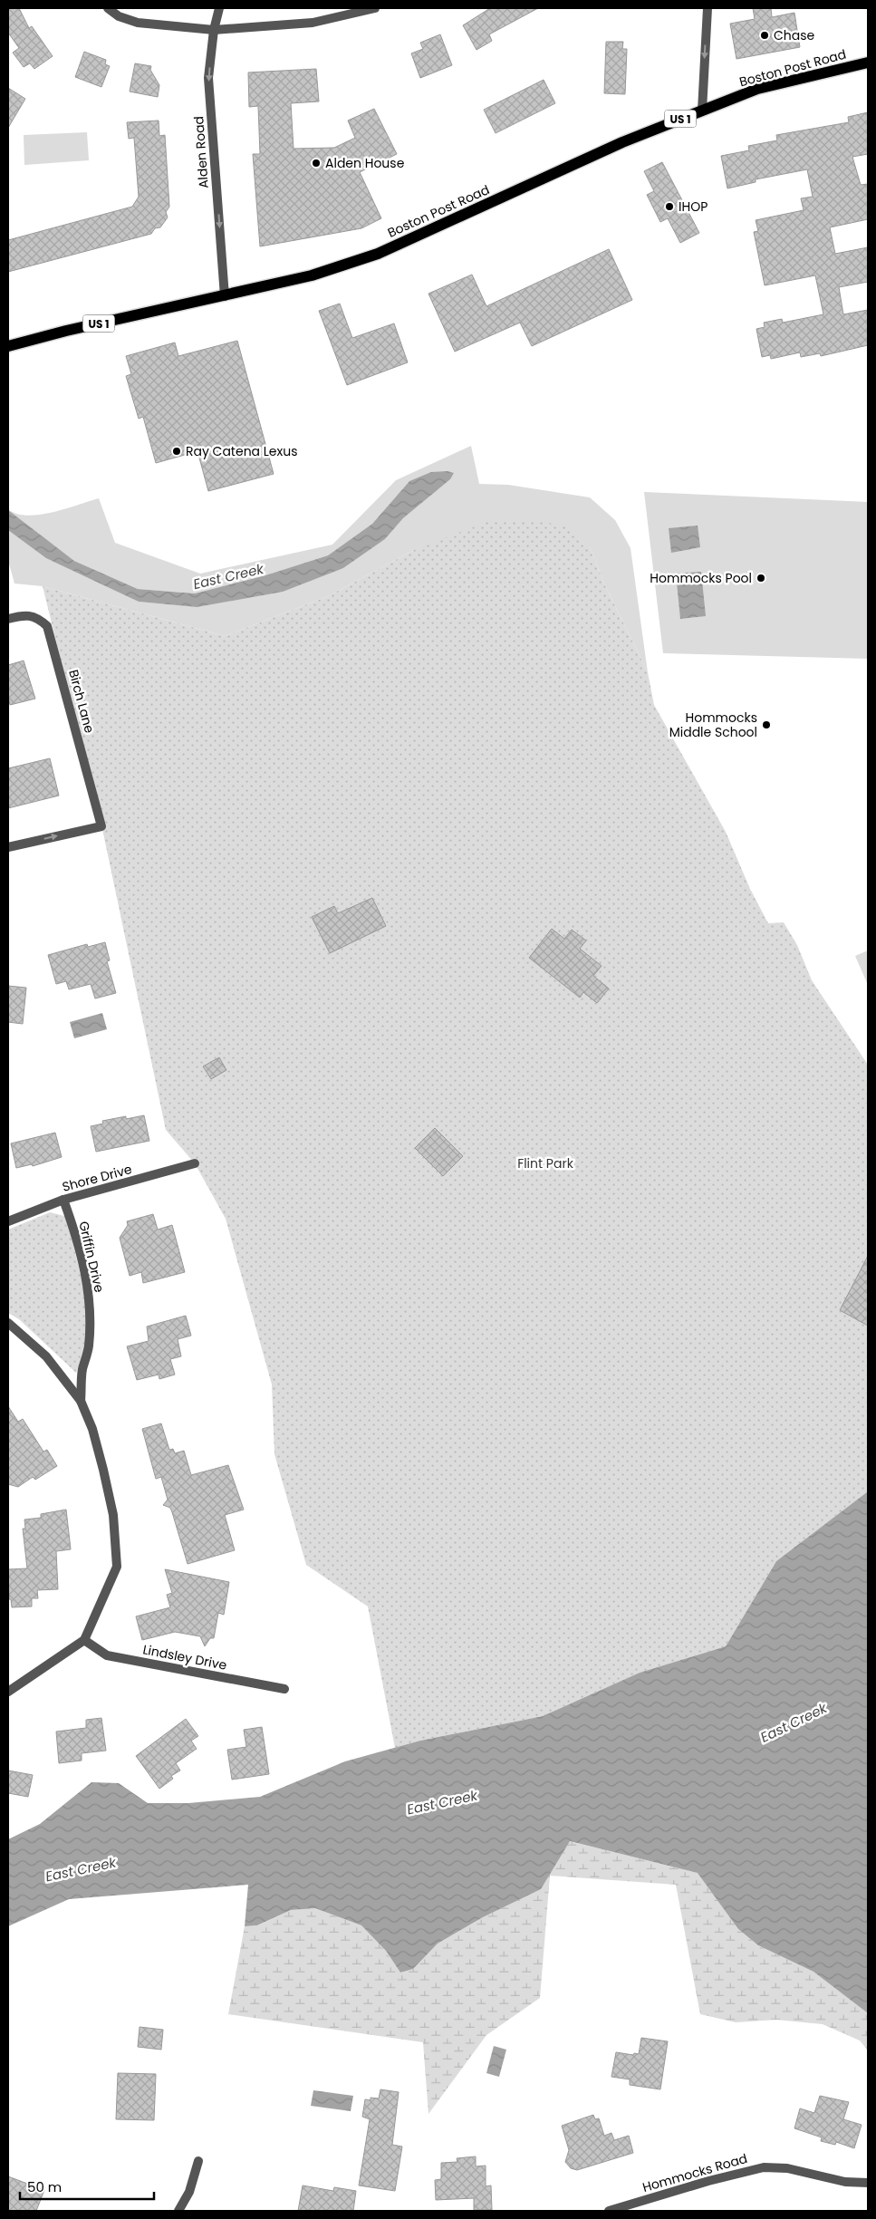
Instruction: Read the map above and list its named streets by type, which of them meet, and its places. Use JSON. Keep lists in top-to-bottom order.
{
  "streets": {
    "main road": ["Boston Post Road", "US 1"],
    "street": [
      "Alden Road",
      "Birch Lane",
      "Shore Drive",
      "Griffin Drive",
      "Lindsley Drive",
      "Hommocks Road"
    ]
  },
  "crossings": [
    ["Boston Post Road", "Alden Road"],
    ["Shore Drive", "Griffin Drive"]
  ],
  "one_way": ["Alden Road"],
  "water": ["East Creek"],
  "parks": ["Flint Park"],
  "places": [
    "Chase",
    "Alden House",
    "IHOP",
    "Ray Catena Lexus",
    "Hommocks Pool",
    "Hommocks Middle School"
  ],
  "scale_bar": "50 m"
}
